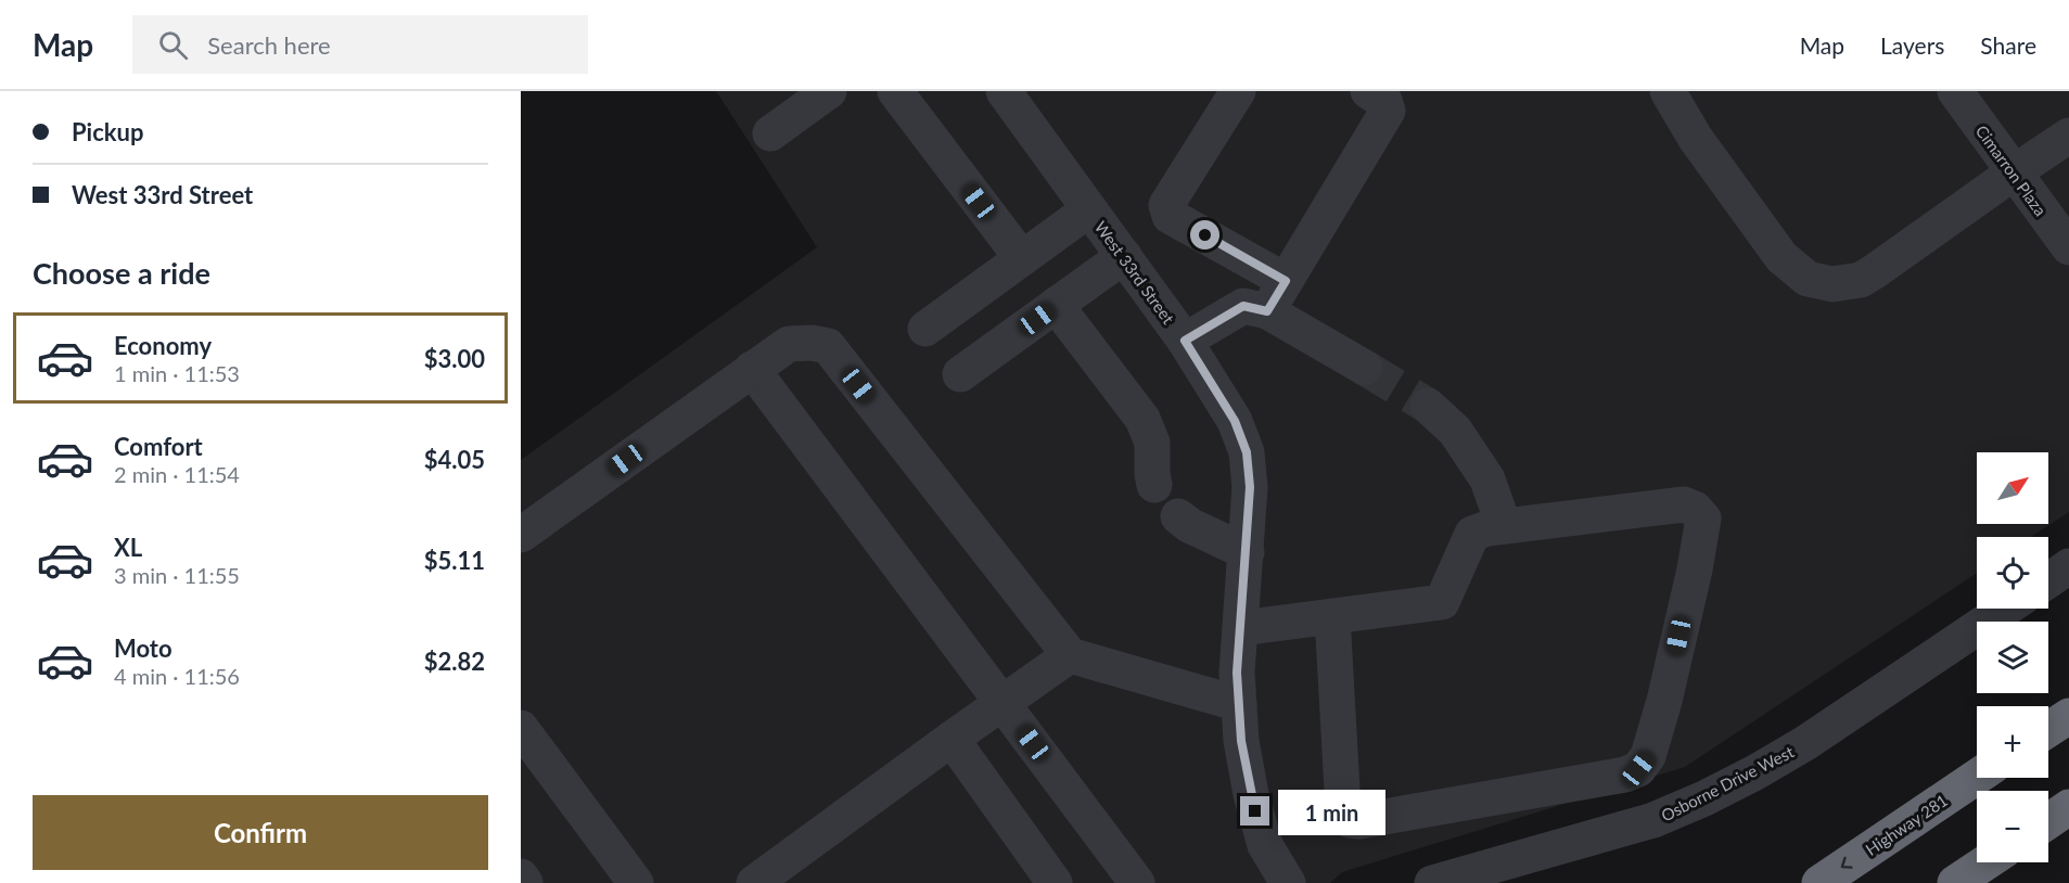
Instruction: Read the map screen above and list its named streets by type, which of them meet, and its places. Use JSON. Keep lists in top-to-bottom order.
{
  "streets": {
    "highway": ["Highway 281"],
    "street": ["Cimarron Plaza", "West 33rd Street", "Osborne Drive West"]
  },
  "one_way": ["Highway 281"],
  "north": "top right",
  "page": {
    "header": "Map",
    "search": "Search here",
    "nav": ["Map", "Layers", "Share"],
    "banner": ["Pickup", "West 33rd Street"],
    "heading": "Choose a ride",
    "list": [
      {
        "name": "Economy",
        "note": "1 min · 11:53",
        "value": "$3.00"
      },
      {
        "name": "Comfort",
        "note": "2 min · 11:54",
        "value": "$4.05"
      },
      {
        "name": "XL",
        "note": "3 min · 11:55",
        "value": "$5.11"
      },
      {
        "name": "Moto",
        "note": "4 min · 11:56",
        "value": "$2.82"
      }
    ],
    "map_buttons": ["+", "−"],
    "buttons": "Confirm",
    "bubble": "1 min"
  }
}
